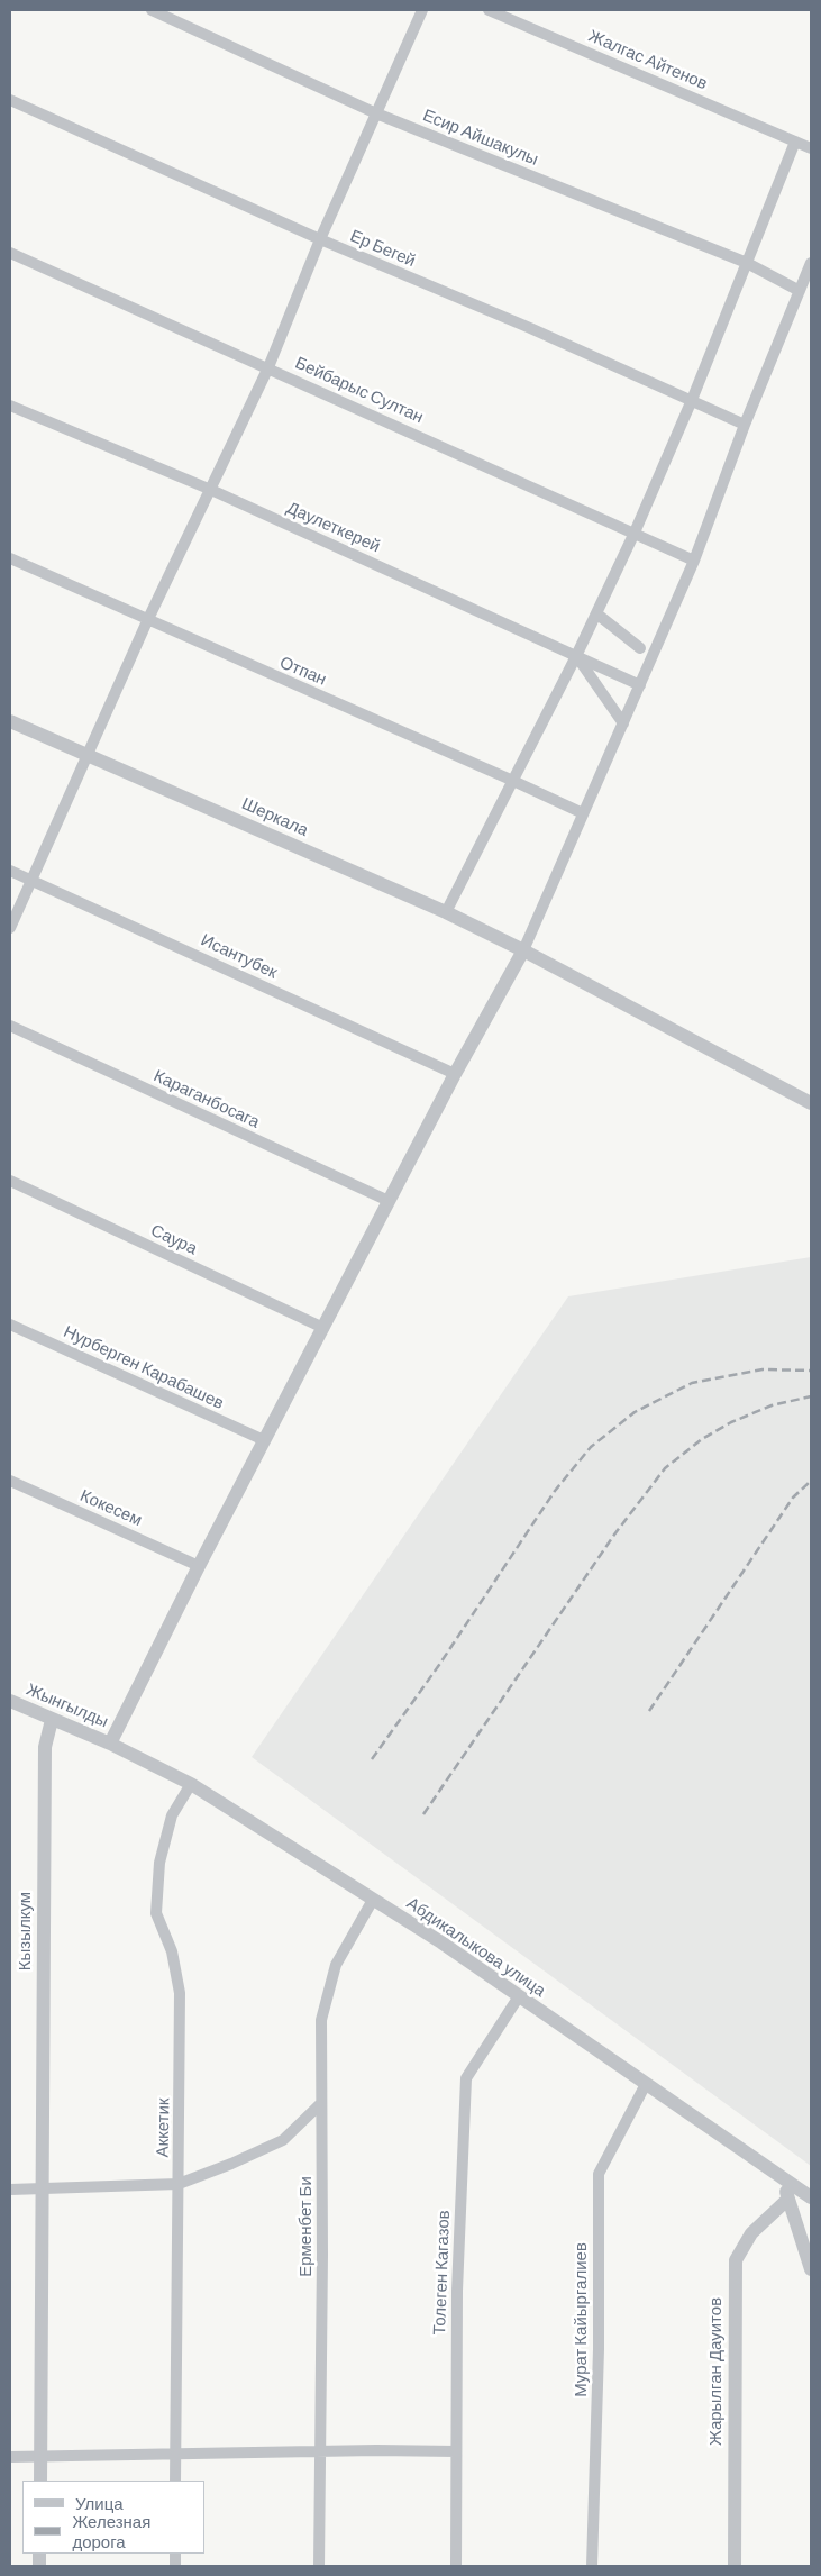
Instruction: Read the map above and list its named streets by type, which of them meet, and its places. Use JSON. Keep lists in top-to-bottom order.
{
  "streets": {
    "street": [
      "Жалгас Айтенов",
      "Есир Айшакулы",
      "Ер Бегей",
      "Бейбарыс Султан",
      "Даулеткерей",
      "Отпан",
      "Шеркала",
      "Исантубек",
      "Караганбосага",
      "Саура",
      "Нурберген Карабашев",
      "Кокесем",
      "Жынгылды",
      "Кызылкум",
      "Абдикалыкова улица",
      "Аккетик",
      "Ерменбет Би",
      "Толеген Кагазов",
      "Мурат Кайыргалиев",
      "Жарылган Дауитов"
    ]
  },
  "crossings": [
    ["Жынгылды", "Кызылкум"],
    ["Жынгылды", "Абдикалыкова улица"],
    ["Абдикалыкова улица", "Аккетик"],
    ["Абдикалыкова улица", "Ерменбет Би"],
    ["Абдикалыкова улица", "Толеген Кагазов"],
    ["Абдикалыкова улица", "Мурат Кайыргалиев"]
  ],
  "legend": ["Улица", "Железная дорога"]
}
